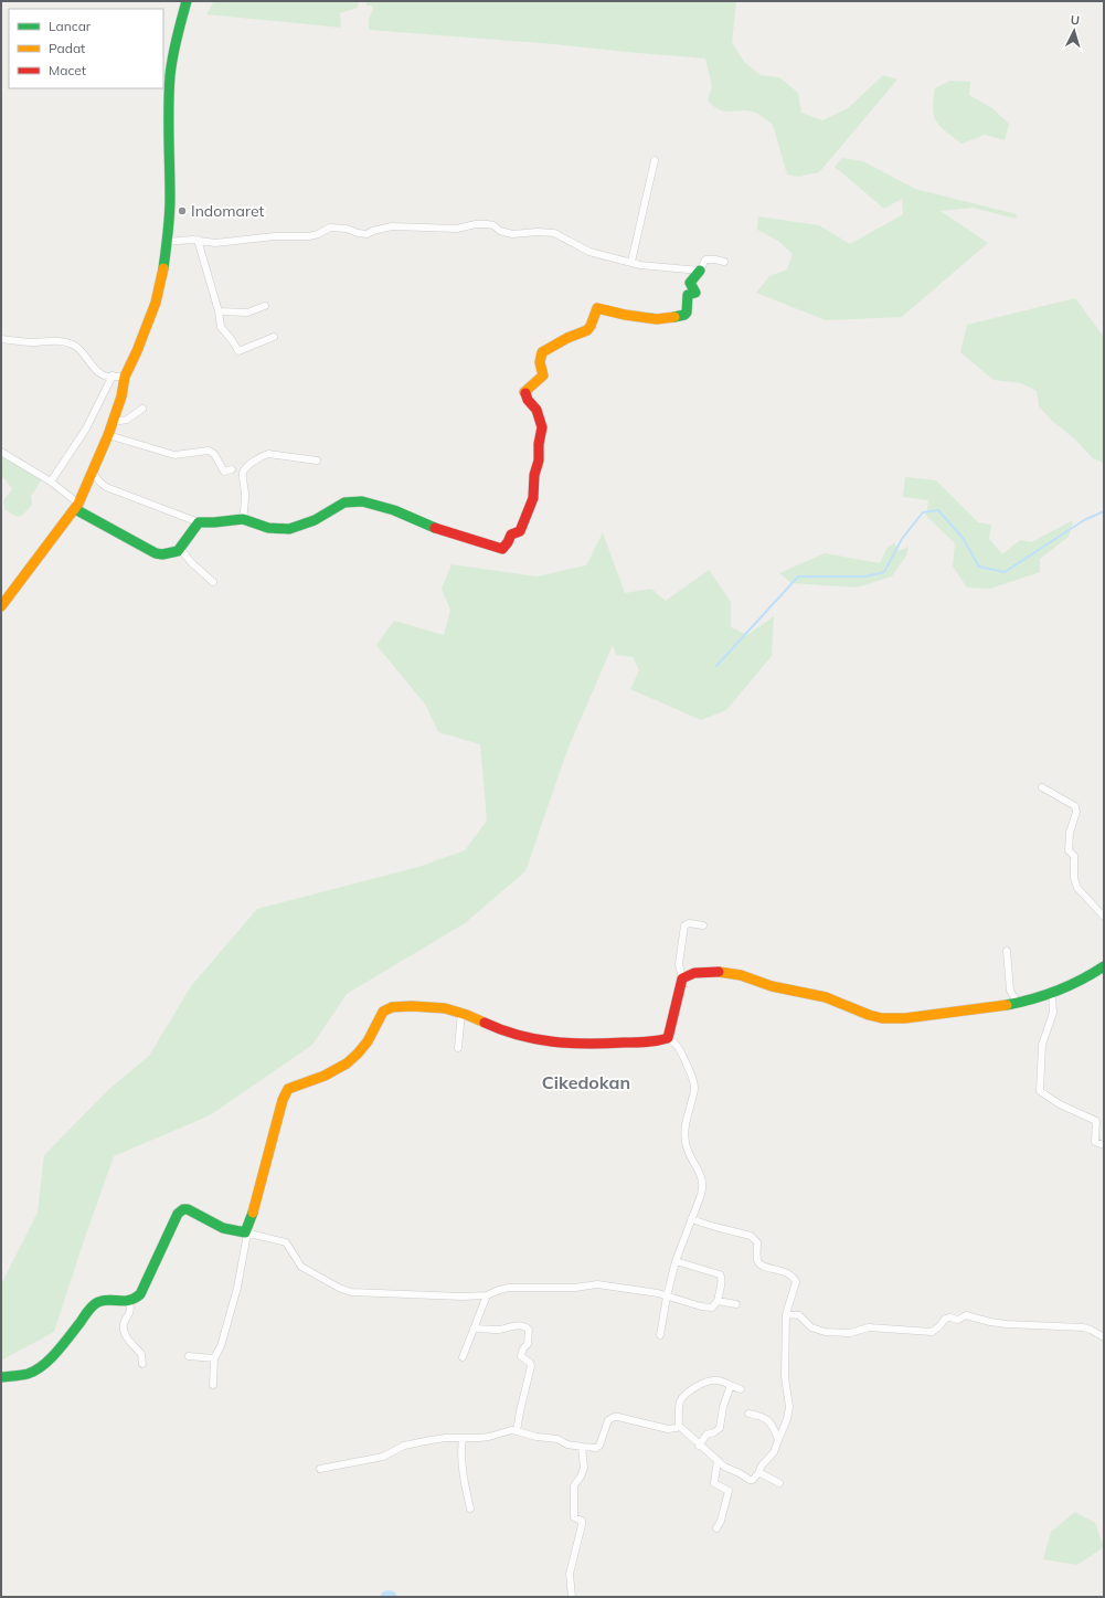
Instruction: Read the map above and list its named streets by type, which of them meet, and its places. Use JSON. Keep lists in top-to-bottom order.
{
  "districts": ["Cikedokan"],
  "places": ["Indomaret"],
  "legend": ["Lancar", "Padat", "Macet"],
  "north": "top"
}
